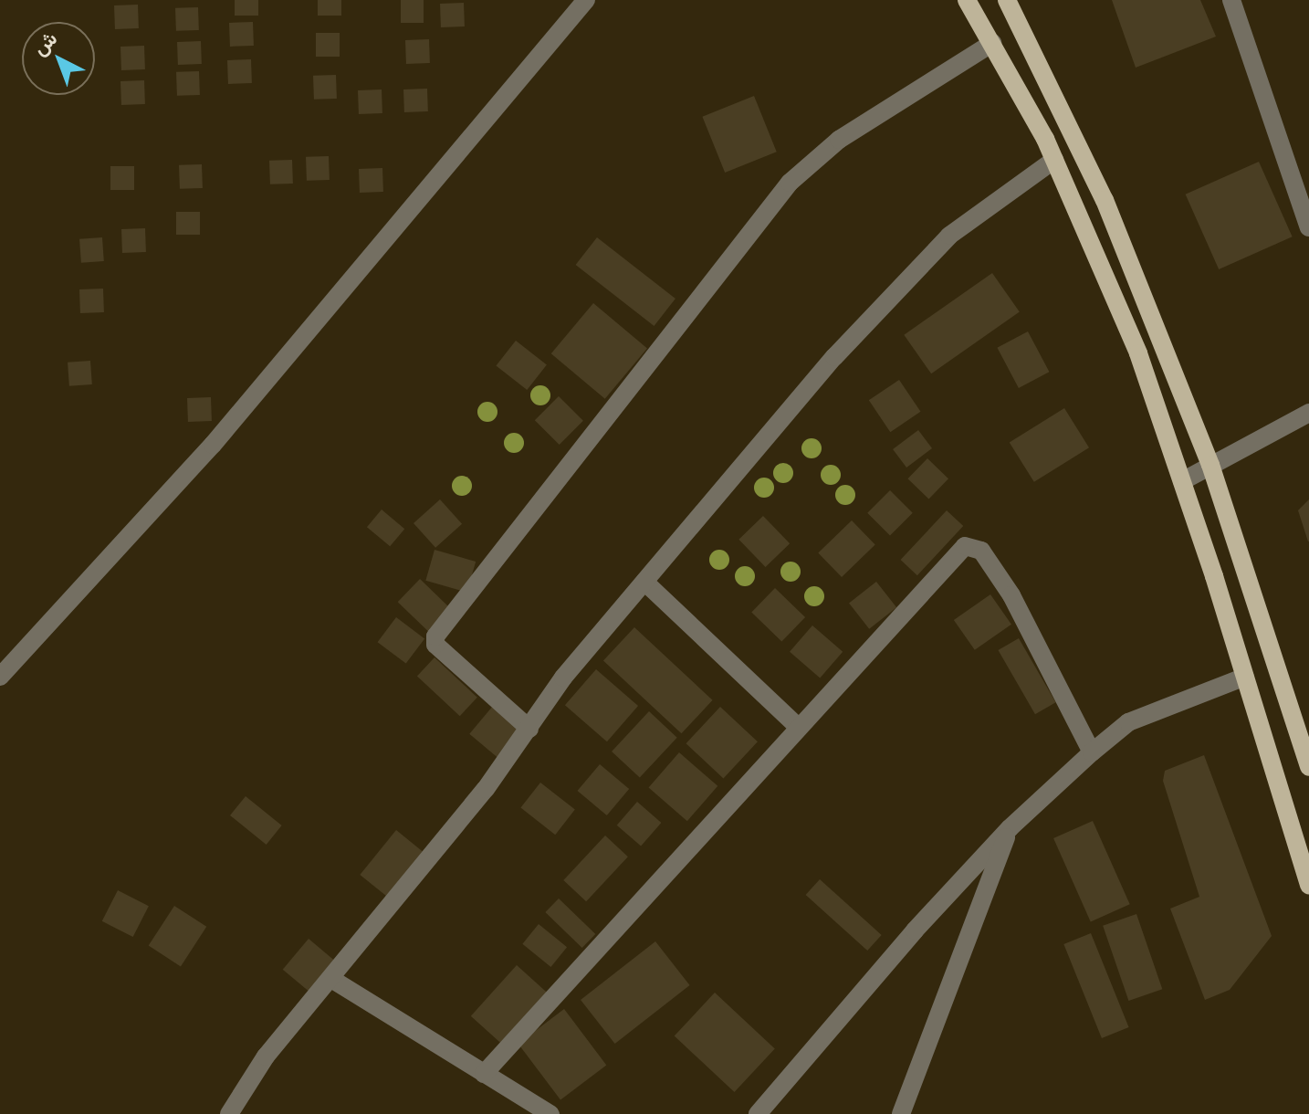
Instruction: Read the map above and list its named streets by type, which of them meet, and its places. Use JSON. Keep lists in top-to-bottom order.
{
  "north": "top left"
}
